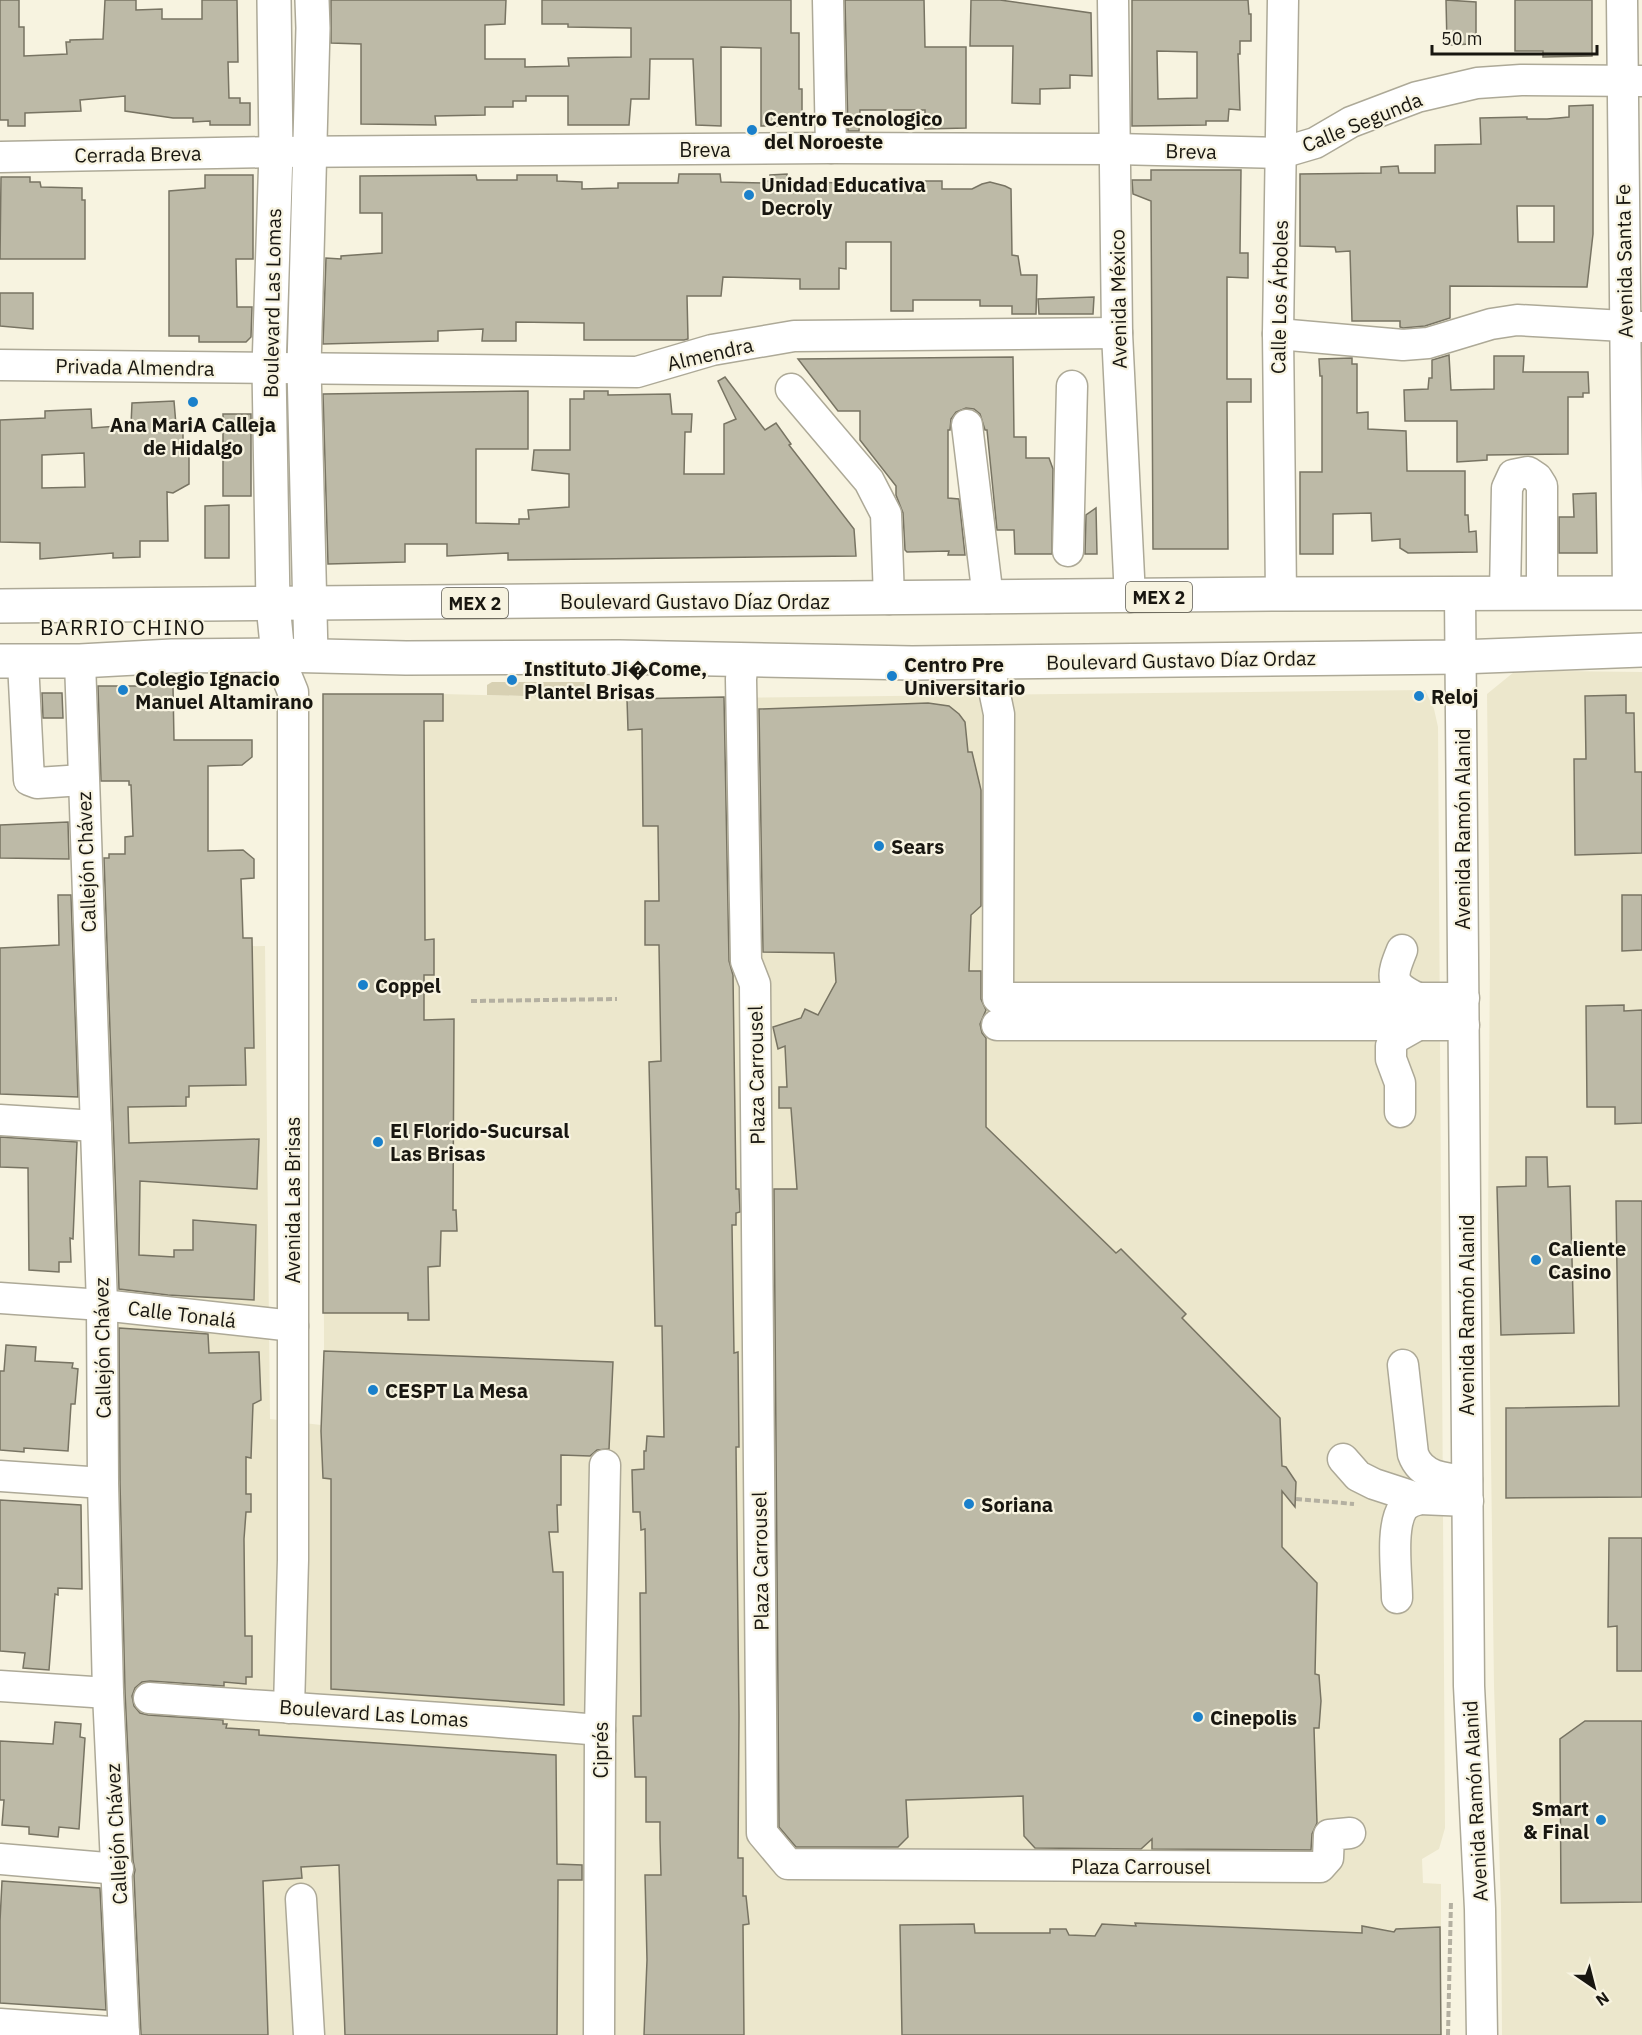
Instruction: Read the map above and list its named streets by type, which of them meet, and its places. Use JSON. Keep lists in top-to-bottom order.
{
  "streets": {
    "main road": ["Boulevard Las Lomas", "MEX 2", "Boulevard Gustavo Díaz Ordaz"],
    "street": [
      "Calle Segunda",
      "Breva",
      "Cerrada Breva",
      "Avenida Santa Fe",
      "Calle Los Árboles",
      "Avenida México",
      "Almendra",
      "Privada Almendra",
      "Avenida Ramón Alanid",
      "Callejón Chávez",
      "Plaza Carrousel",
      "Avenida Las Brisas",
      "Calle Tonalá",
      "Ciprés"
    ]
  },
  "crossings": [
    ["Calle Segunda", "Breva"],
    ["Calle Segunda", "Avenida Santa Fe"],
    ["Calle Segunda", "Calle Los Árboles"],
    ["Breva", "Cerrada Breva"],
    ["Breva", "Calle Los Árboles"],
    ["Breva", "Avenida México"],
    ["Breva", "Boulevard Las Lomas"],
    ["Cerrada Breva", "Boulevard Las Lomas"],
    ["Avenida Santa Fe", "Boulevard Gustavo Díaz Ordaz"],
    ["Calle Los Árboles", "Boulevard Gustavo Díaz Ordaz"],
    ["Avenida México", "Almendra"],
    ["Avenida México", "Boulevard Gustavo Díaz Ordaz"],
    ["Boulevard Las Lomas", "Almendra"],
    ["Boulevard Las Lomas", "Privada Almendra"],
    ["Boulevard Las Lomas", "Boulevard Gustavo Díaz Ordaz"],
    ["Boulevard Las Lomas", "Avenida Las Brisas"],
    ["Boulevard Las Lomas", "Ciprés"],
    ["Almendra", "Privada Almendra"],
    ["Boulevard Gustavo Díaz Ordaz", "Avenida Ramón Alanid"],
    ["Boulevard Gustavo Díaz Ordaz", "Callejón Chávez"],
    ["Boulevard Gustavo Díaz Ordaz", "Plaza Carrousel"],
    ["Boulevard Gustavo Díaz Ordaz", "Avenida Las Brisas"],
    ["Callejón Chávez", "Calle Tonalá"],
    ["Avenida Las Brisas", "Calle Tonalá"]
  ],
  "districts": ["BARRIO CHINO"],
  "places": [
    "Centro Tecnologico del Noroeste",
    "Unidad Educativa Decroly",
    "Ana MariA Calleja de Hidalgo",
    "Centro Pre Universitario",
    "Instituto Ji�Come, Plantel Brisas",
    "Colegio Ignacio Manuel Altamirano",
    "Reloj",
    "Sears",
    "Coppel",
    "El Florido-Sucursal Las Brisas",
    "Caliente Casino",
    "CESPT La Mesa",
    "Soriana",
    "Cinepolis",
    "Smart & Final"
  ],
  "scale_bar": "50 m",
  "north": "bottom right"
}
